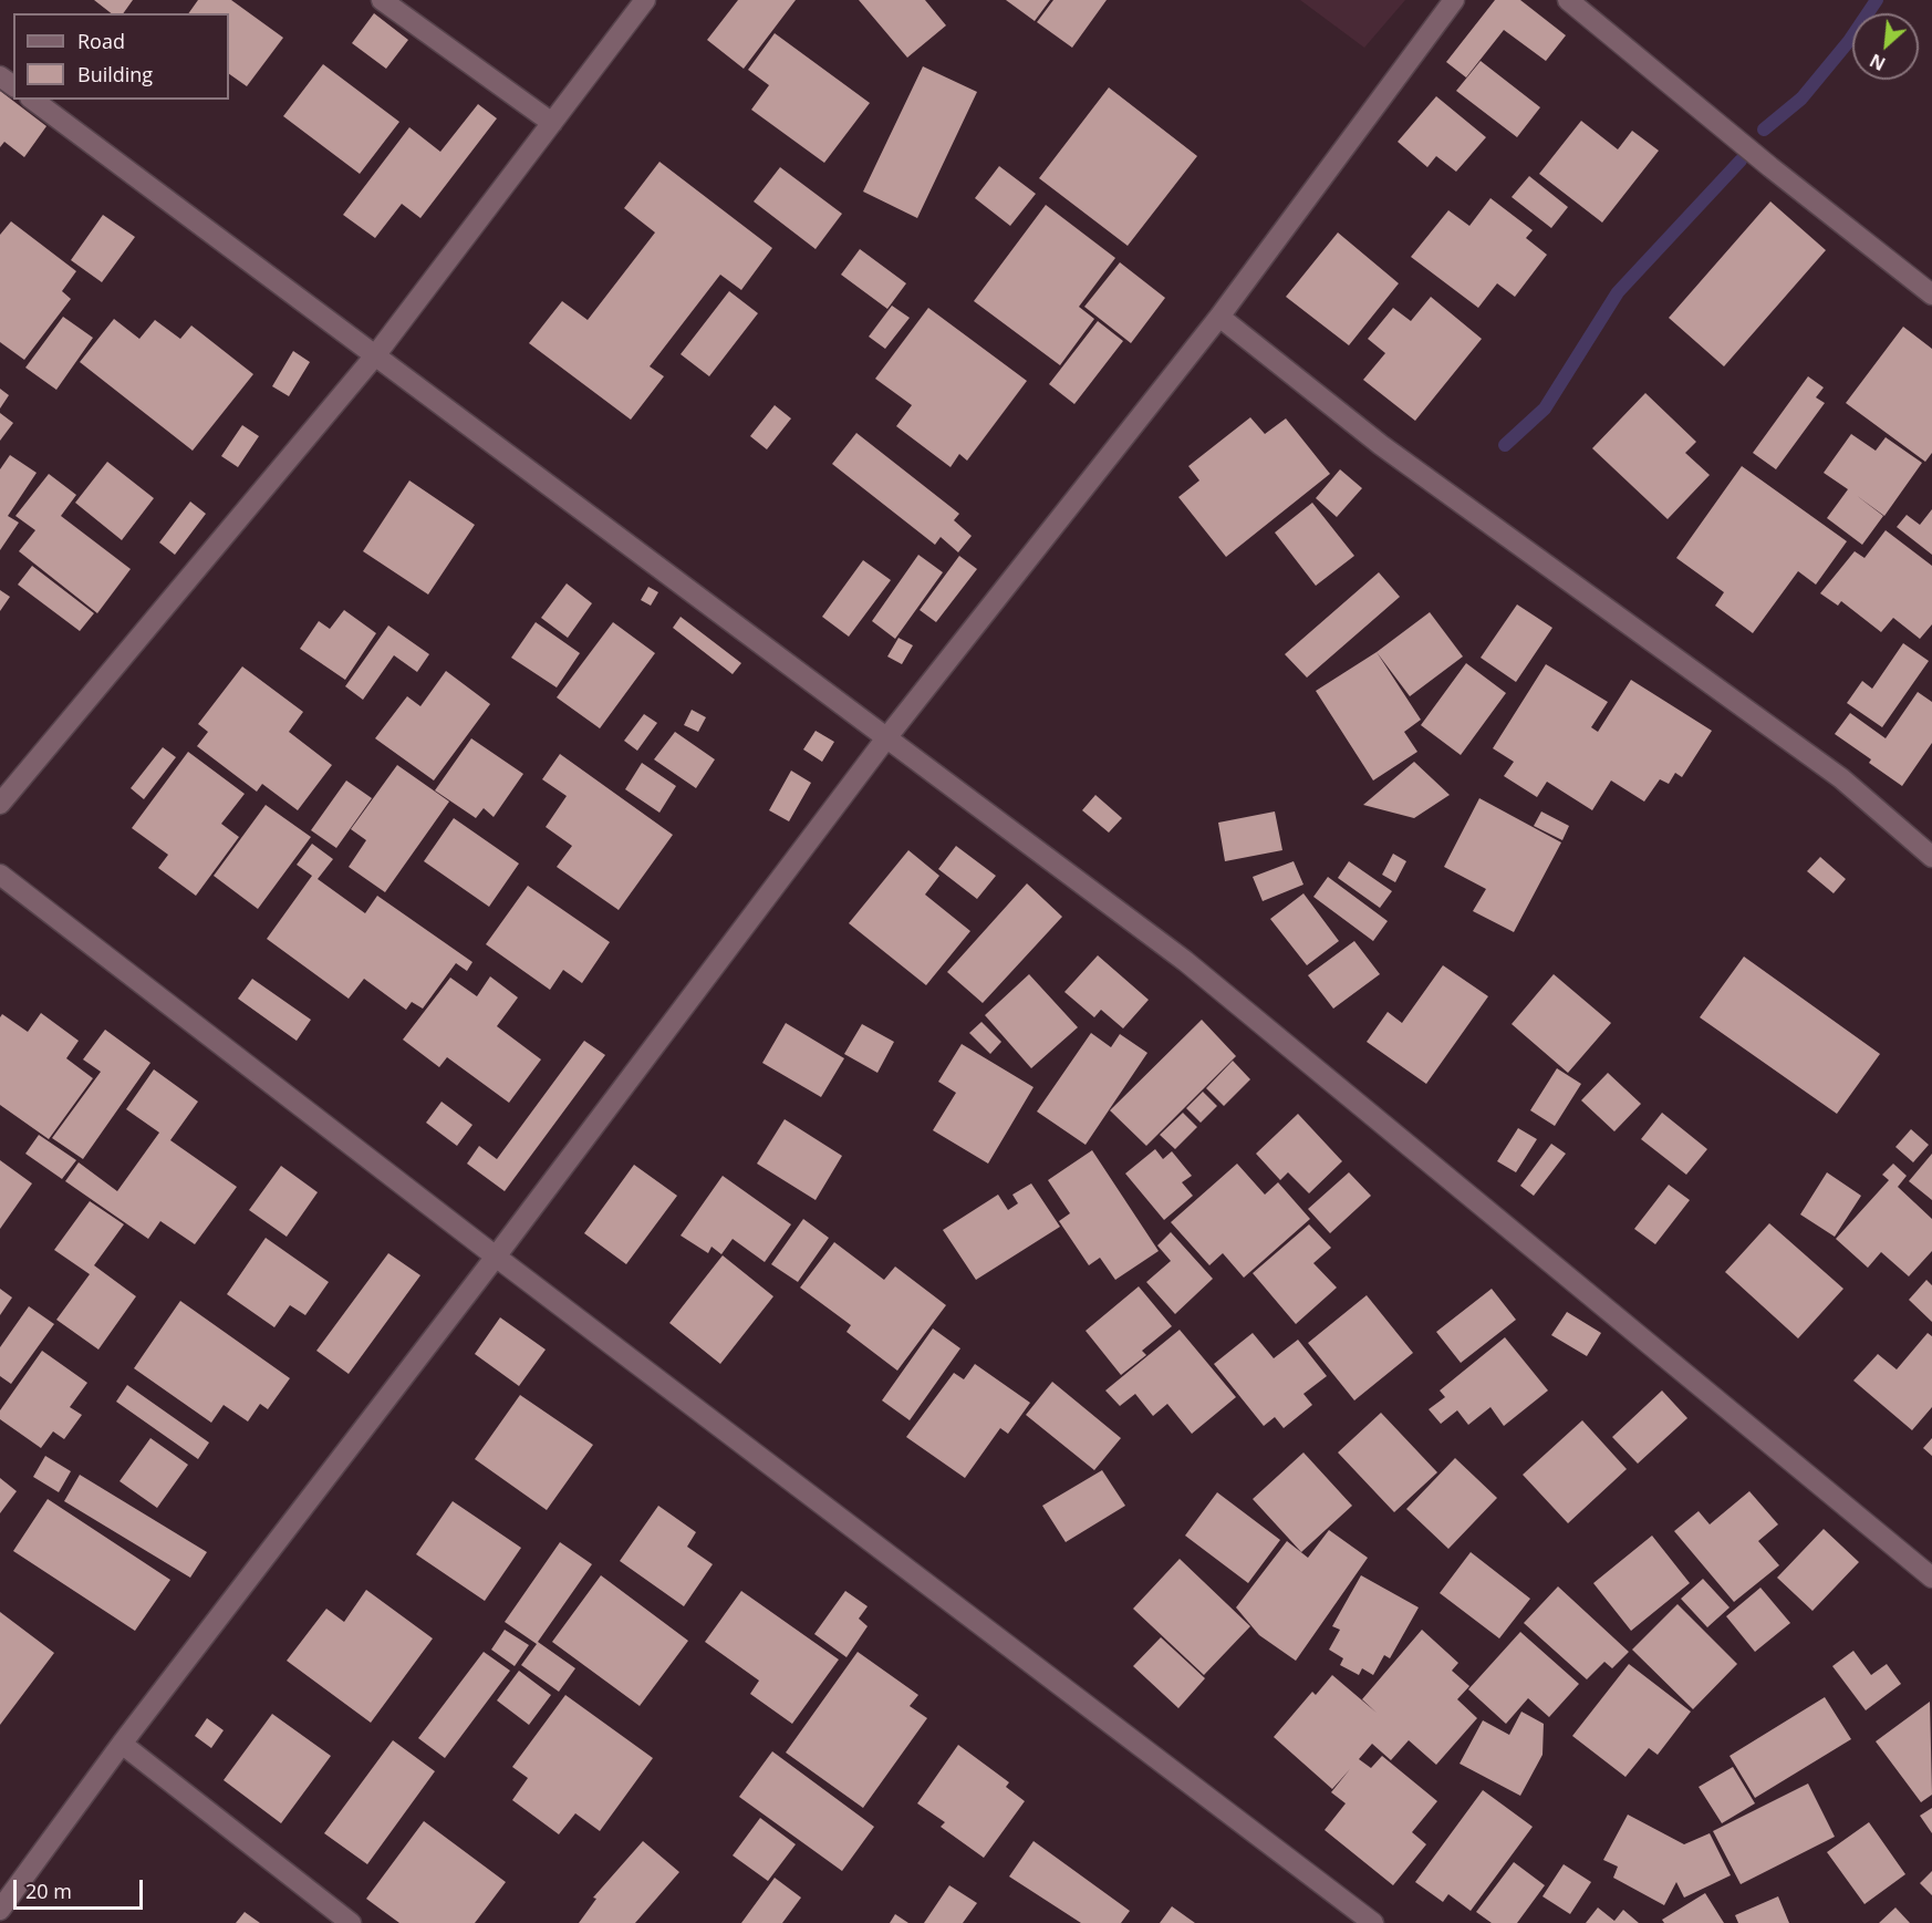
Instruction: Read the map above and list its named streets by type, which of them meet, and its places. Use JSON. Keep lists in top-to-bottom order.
{
  "legend": ["Road", "Building"],
  "scale_bar": "20 m",
  "north": "bottom left"
}
